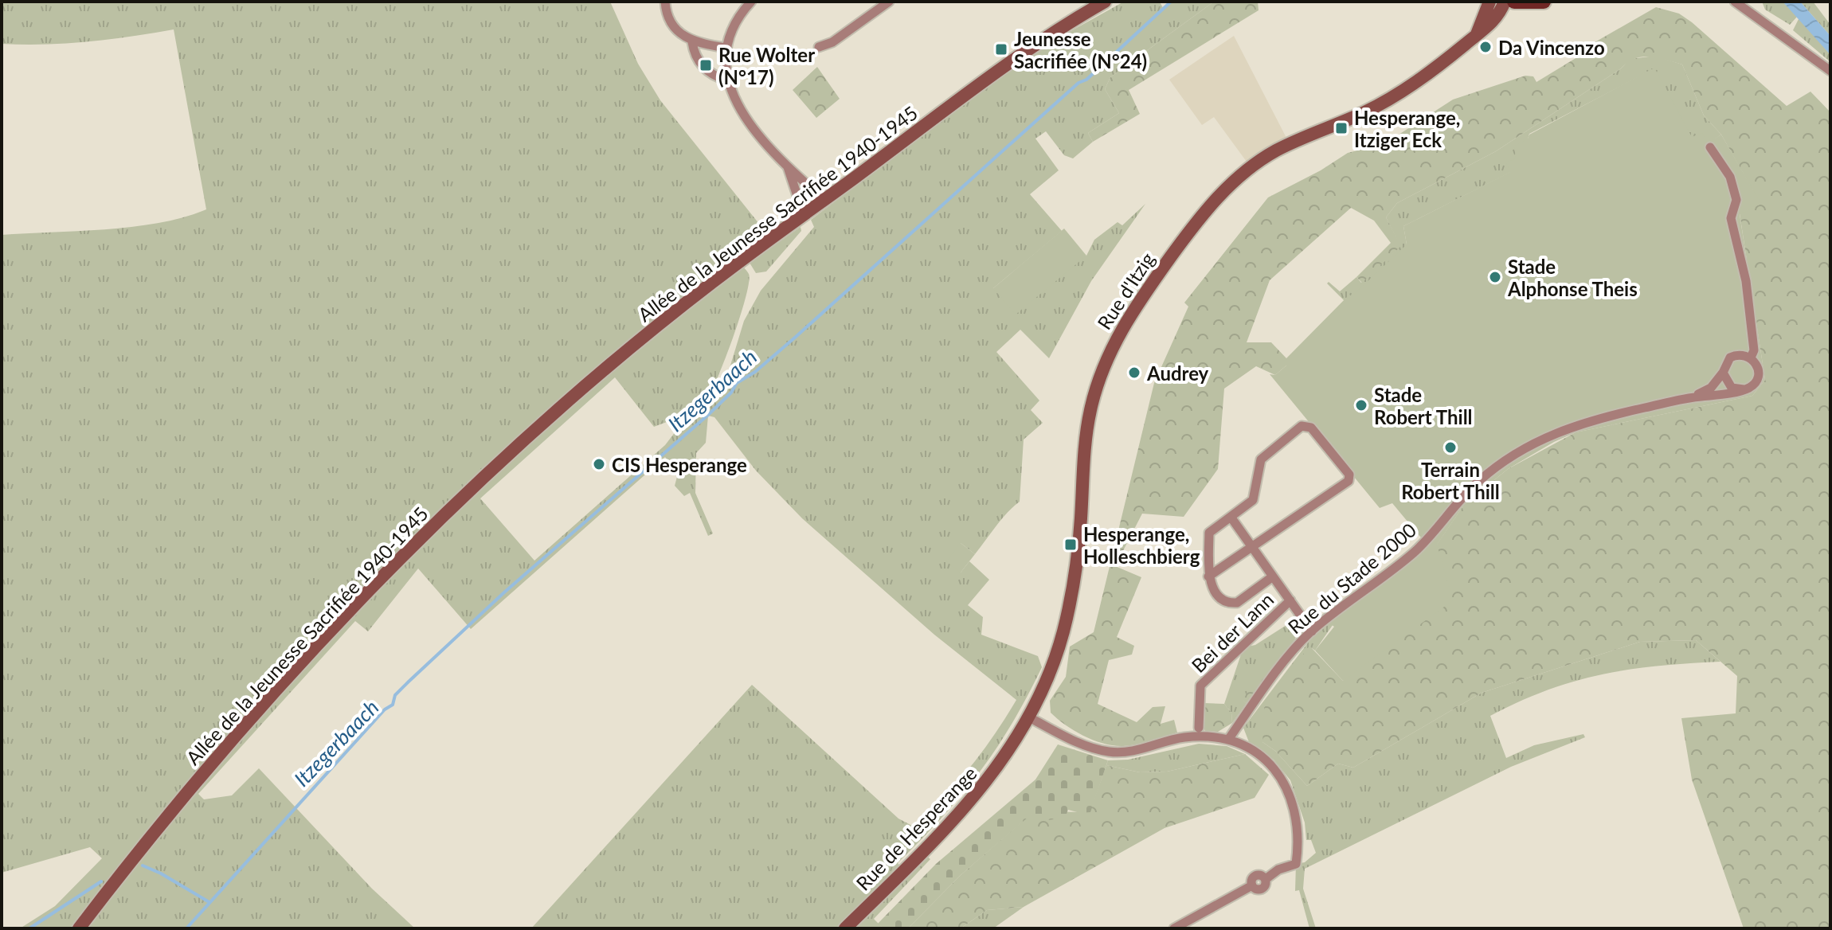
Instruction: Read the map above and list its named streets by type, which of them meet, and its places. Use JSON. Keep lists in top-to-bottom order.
{
  "streets": {
    "main road": ["Allée de la Jeunesse Sacrifiée 1940-1945", "Rue d'Itzig", "Rue de Hesperange"],
    "street": ["Rue du Stade 2000", "Bei der Lann"]
  },
  "crossings": [
    ["Rue d'Itzig", "Rue de Hesperange"]
  ],
  "water": ["Itzegerbaach"],
  "places": {
    "other": [
      "Da Vincenzo",
      "Stade Alphonse Theis",
      "Audrey",
      "Stade Robert Thill",
      "Terrain Robert Thill",
      "CIS Hesperange"
    ],
    "transit": [
      "Jeunesse Sacrifiée (N°24)",
      "Rue Wolter (N°17)",
      "Hesperange, Itziger Eck",
      "Hesperange, Holleschbierg"
    ]
  }
}
